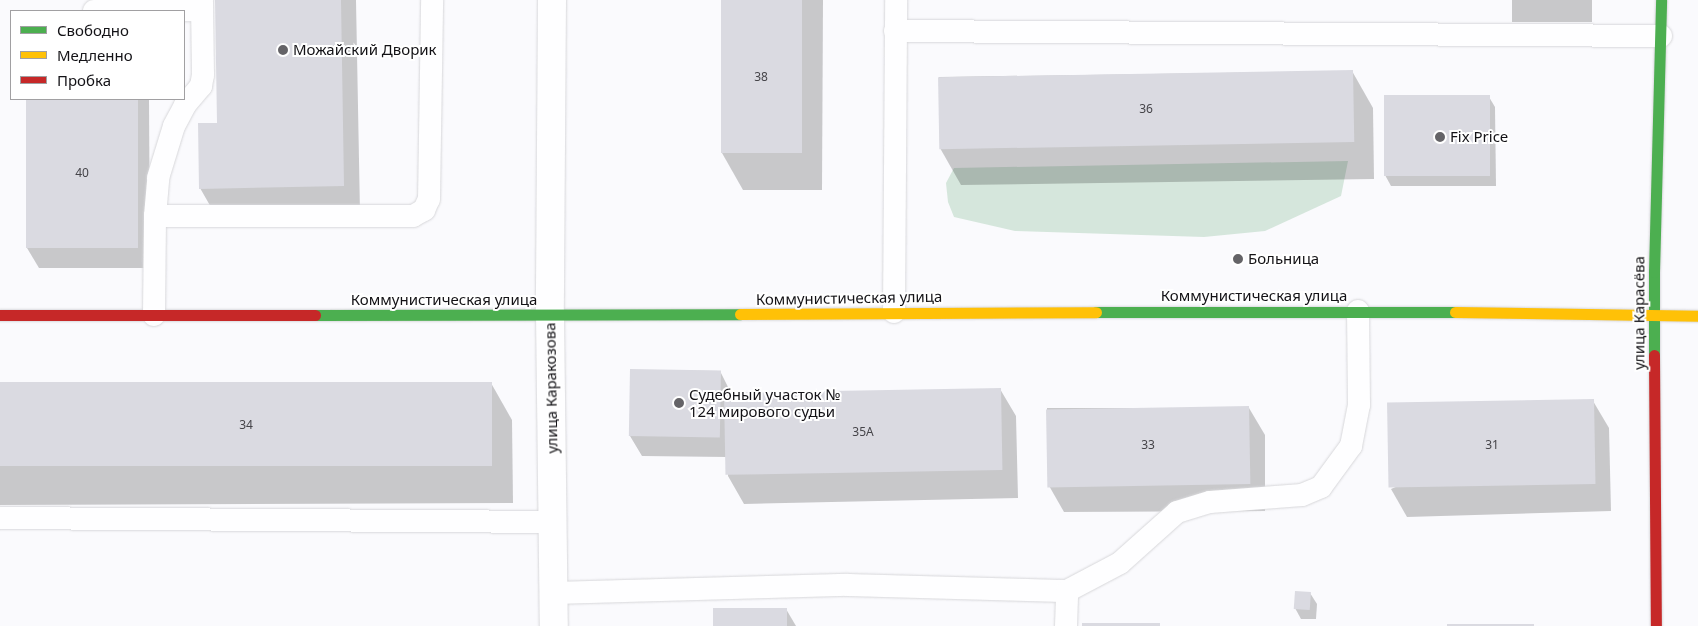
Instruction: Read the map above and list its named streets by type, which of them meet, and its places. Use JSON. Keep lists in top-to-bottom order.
{
  "streets": {
    "main road": ["Коммунистическая улица", "улица Карасёва"],
    "street": ["улица Каракозова"]
  },
  "crossings": [
    ["Коммунистическая улица", "улица Карасёва"],
    ["Коммунистическая улица", "улица Каракозова"]
  ],
  "places": [
    "Можайский Дворик",
    "Fix Price",
    "Больница",
    "Судебный участок № 124 мирового судьи"
  ],
  "house_numbers": [
    "38",
    "36",
    "40",
    "34",
    "35А",
    "33",
    "31"
  ],
  "legend": ["Свободно", "Медленно", "Пробка"]
}
